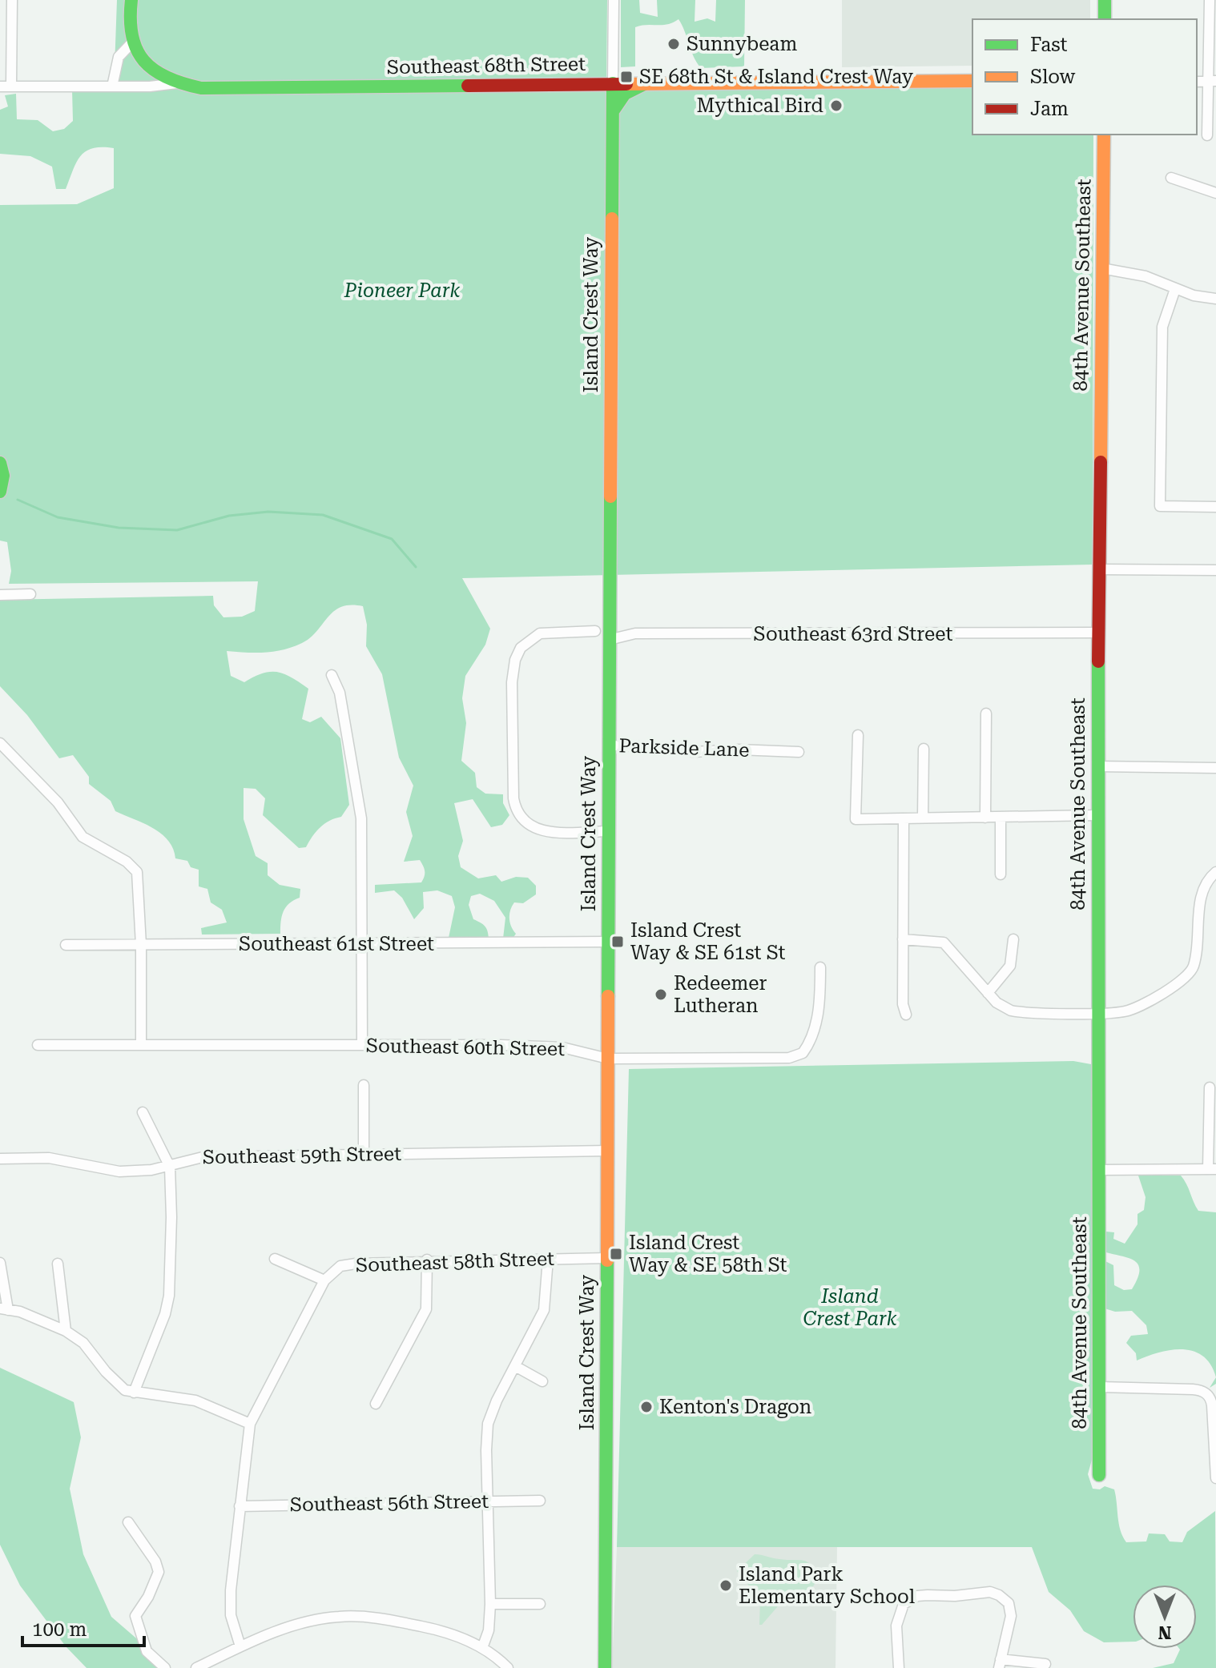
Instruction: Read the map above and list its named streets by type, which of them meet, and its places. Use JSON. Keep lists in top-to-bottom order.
{
  "streets": {
    "street": [
      "Southeast 68th Street",
      "84th Avenue Southeast",
      "Island Crest Way",
      "Southeast 63rd Street",
      "Parkside Lane",
      "Southeast 61st Street",
      "Southeast 60th Street",
      "Southeast 59th Street",
      "Southeast 58th Street",
      "Southeast 56th Street"
    ]
  },
  "crossings": [
    ["Southeast 68th Street", "Island Crest Way"],
    ["84th Avenue Southeast", "Southeast 63rd Street"],
    ["Island Crest Way", "Southeast 63rd Street"],
    ["Island Crest Way", "Parkside Lane"],
    ["Island Crest Way", "Southeast 61st Street"],
    ["Island Crest Way", "Southeast 60th Street"],
    ["Island Crest Way", "Southeast 59th Street"],
    ["Island Crest Way", "Southeast 58th Street"]
  ],
  "parks": ["Pioneer Park", "Island Crest Park"],
  "places": {
    "other": [
      "Sunnybeam",
      "Mythical Bird",
      "Redeemer Lutheran",
      "Kenton's Dragon",
      "Island Park Elementary School"
    ],
    "transit": ["SE 68th St & Island Crest Way", "Island Crest Way & SE 61st St", "Island Crest Way & SE 58th St"]
  },
  "legend": ["Fast", "Slow", "Jam"],
  "scale_bar": "100 m",
  "north": "bottom"
}
